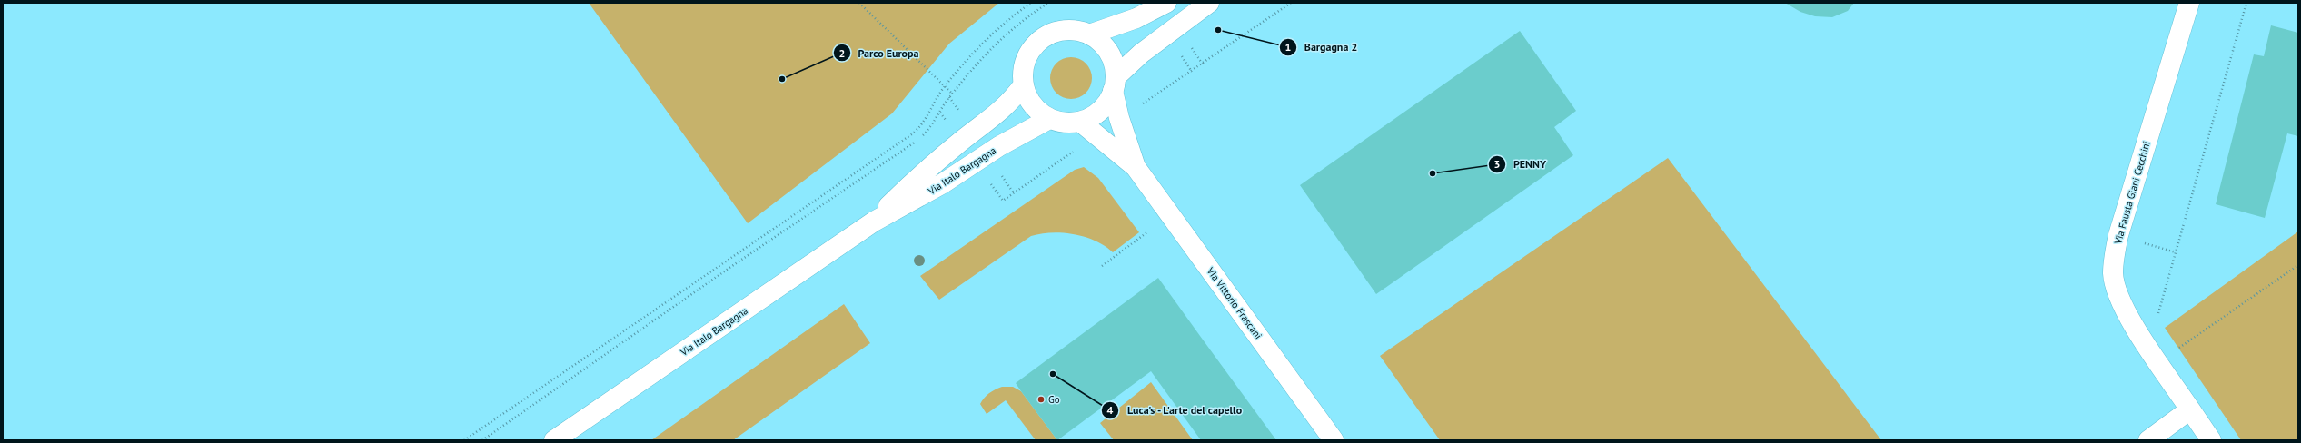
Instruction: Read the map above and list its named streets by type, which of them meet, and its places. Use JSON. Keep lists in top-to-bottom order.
{
  "streets": {
    "street": ["Via Italo Bargagna", "Via Fausta Giani Cecchini", "Via Vittorio Frascani"]
  },
  "crossings": [
    ["Via Italo Bargagna", "Via Vittorio Frascani"]
  ],
  "places": [
    "Bargagna 2",
    "Parco Europa",
    "PENNY",
    "Luca's - L'arte del capello",
    "Go"
  ]
}
